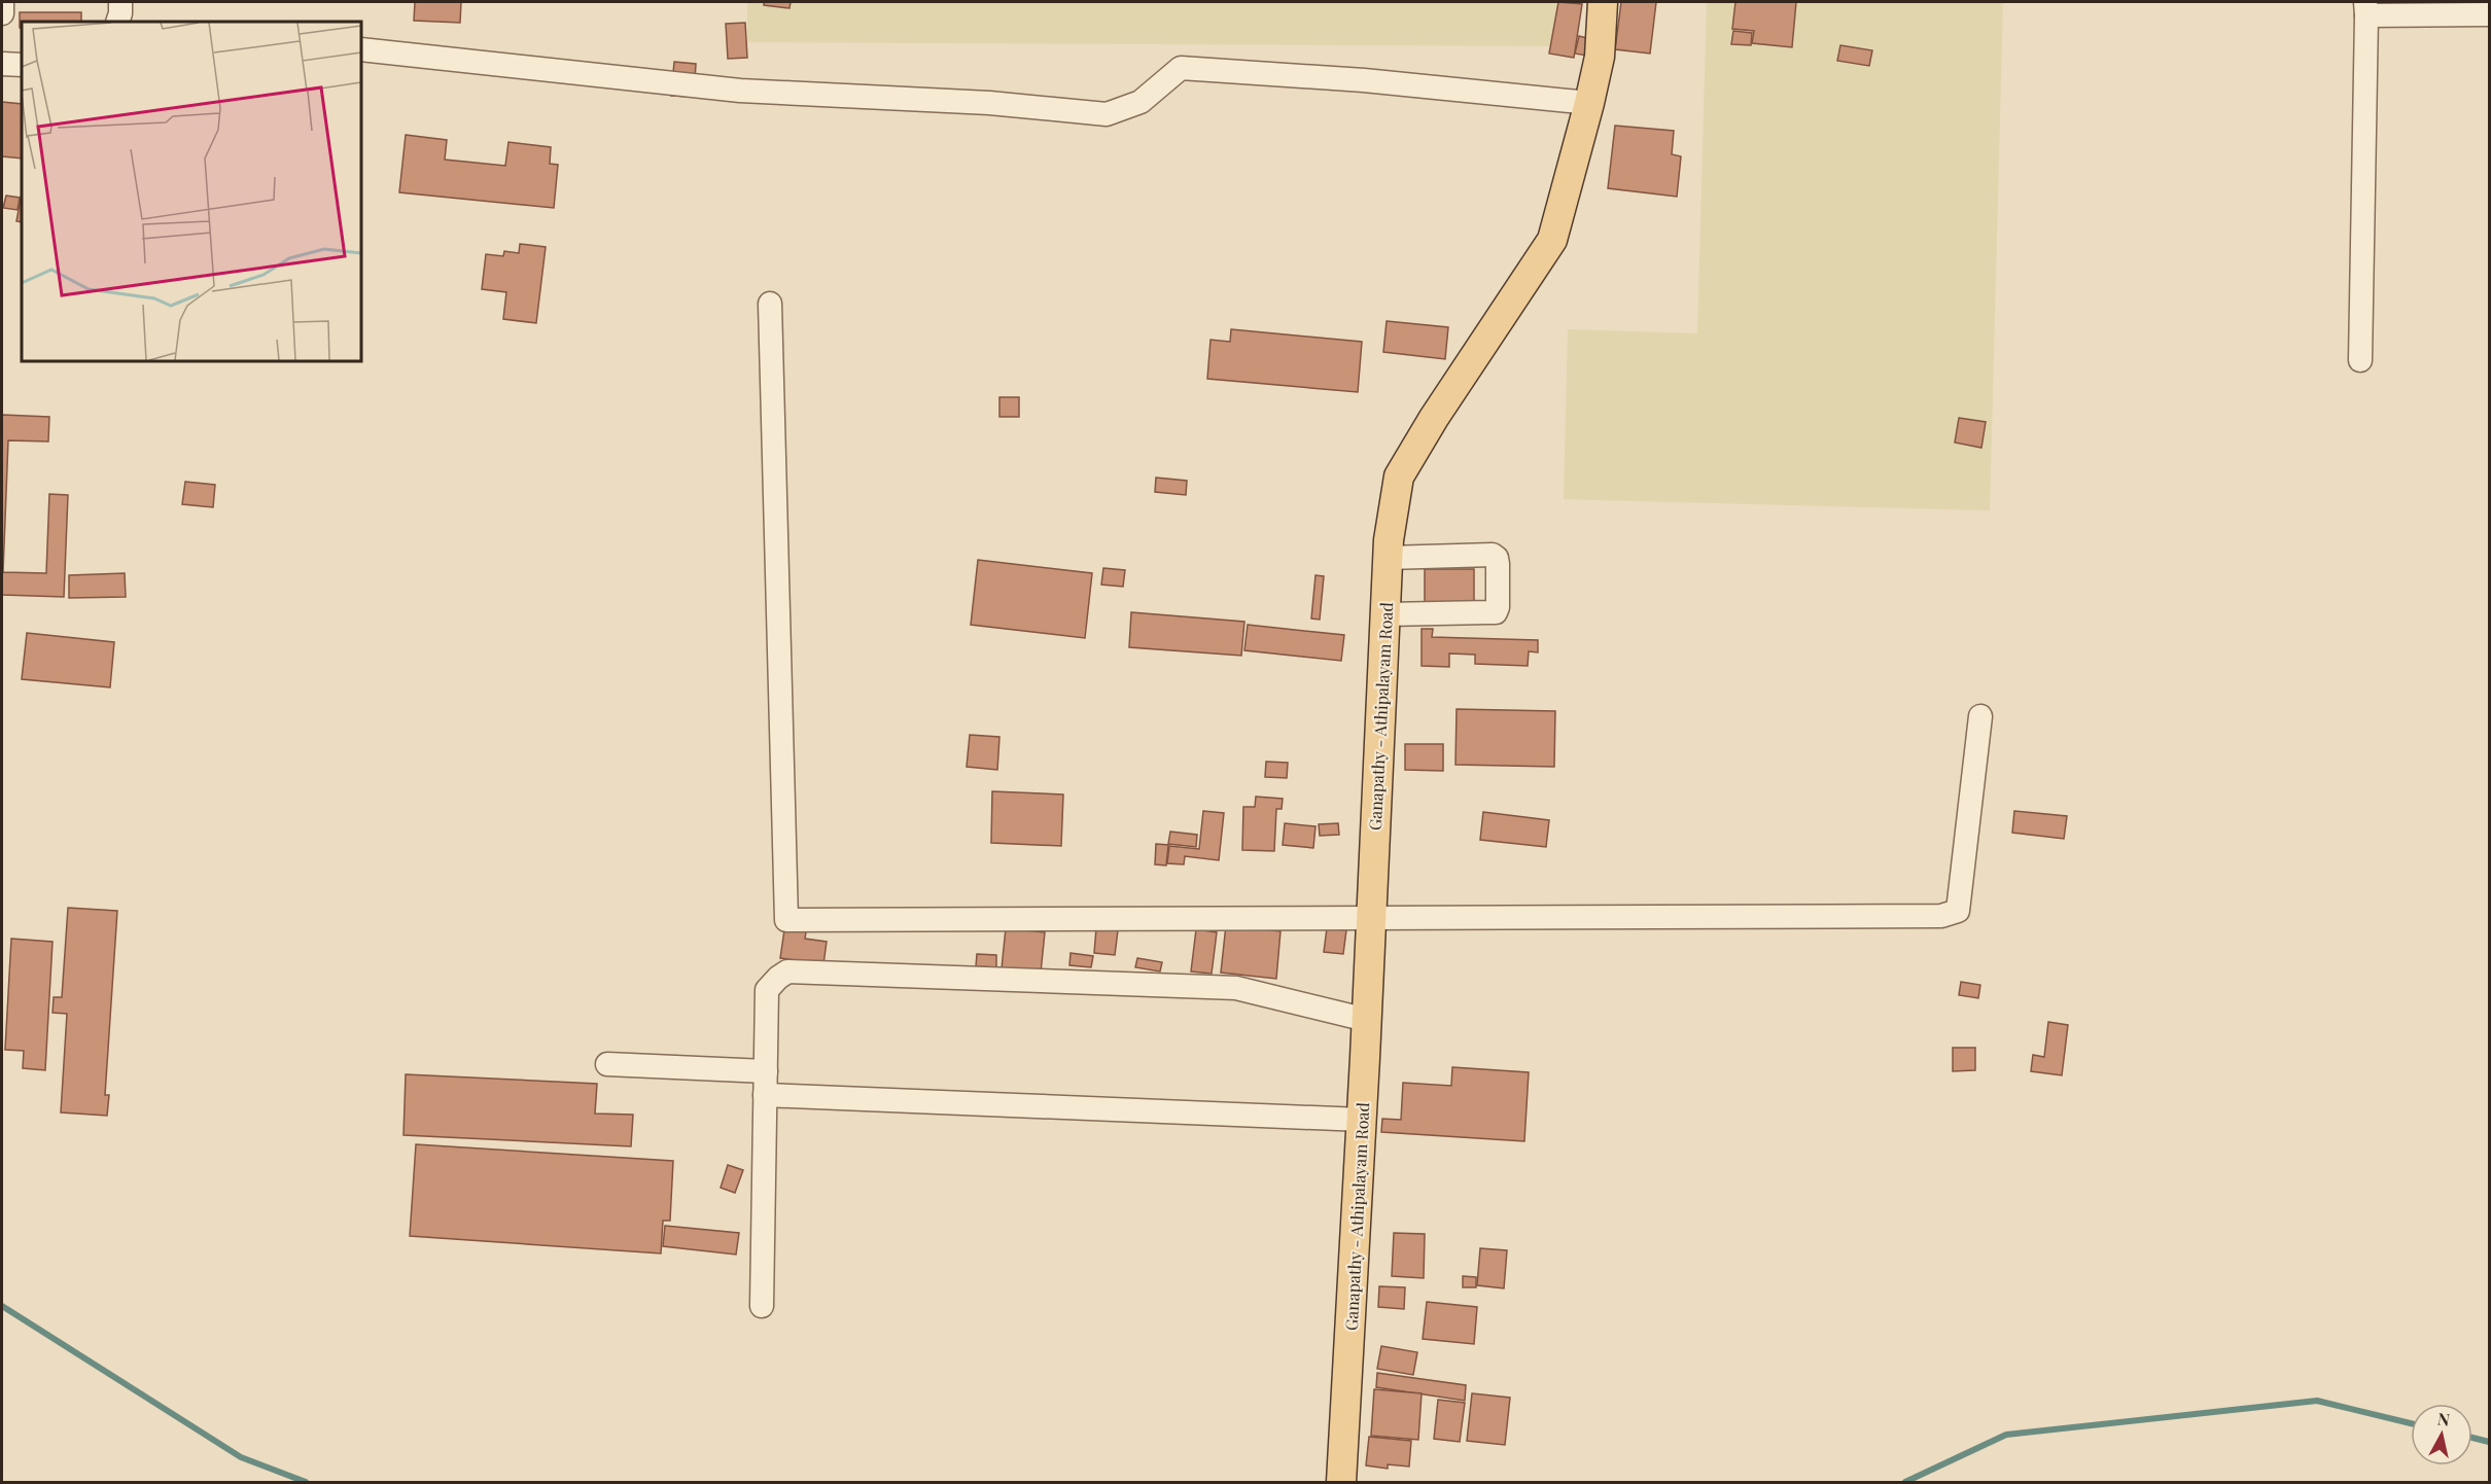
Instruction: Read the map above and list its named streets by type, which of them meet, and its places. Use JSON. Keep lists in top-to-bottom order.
{
  "streets": {
    "main road": ["Ganapathy - Athipalayam Road"]
  },
  "north": "top"
}
